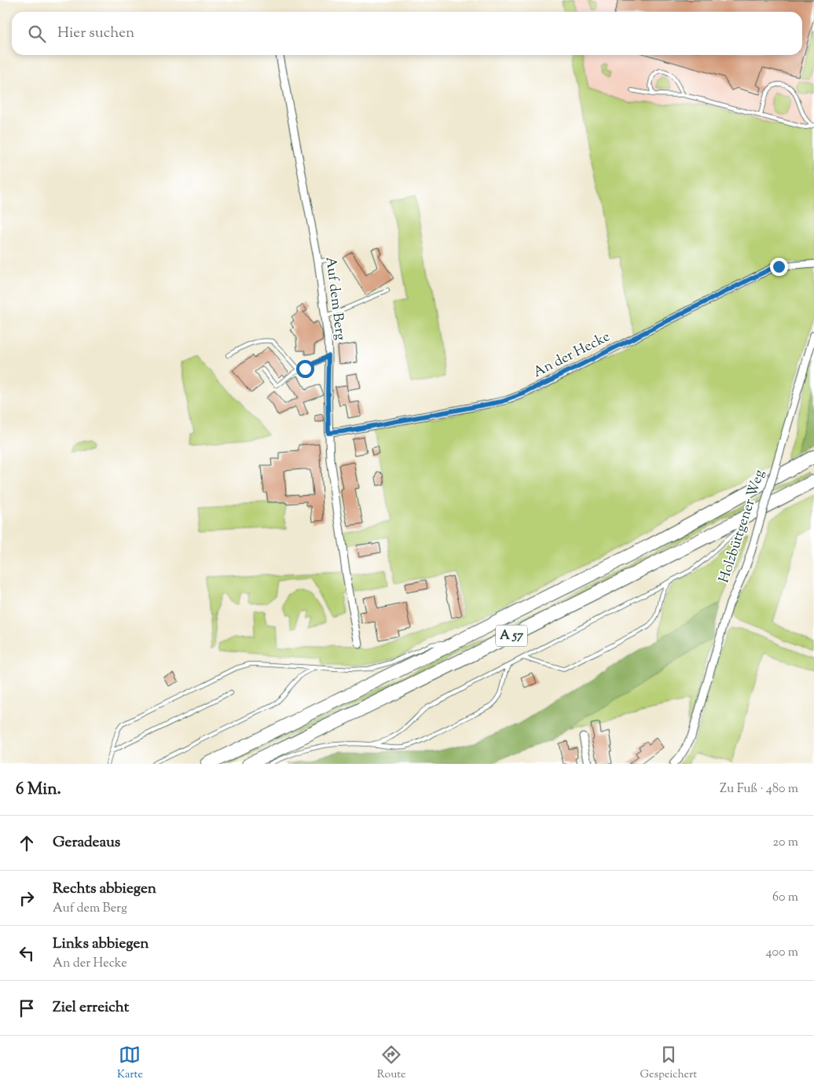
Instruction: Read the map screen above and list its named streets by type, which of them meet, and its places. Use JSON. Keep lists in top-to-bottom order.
{
  "streets": {
    "highway": ["A 57"],
    "street": ["Auf dem Berg", "An der Hecke", "Holzbüttgener Weg"]
  },
  "crossings": [
    ["Auf dem Berg", "An der Hecke"]
  ],
  "page": {
    "search": "Hier suchen",
    "heading": ["6 Min.", "Zu Fuß · 480 m"],
    "list": [
      ["Geradeaus", "20 m"],
      ["Rechts abbiegen", "Auf dem Berg", "60 m"],
      ["Links abbiegen", "An der Hecke", "400 m"],
      "Ziel erreicht"
    ],
    "nav": ["Karte", "Route", "Gespeichert"]
  }
}
